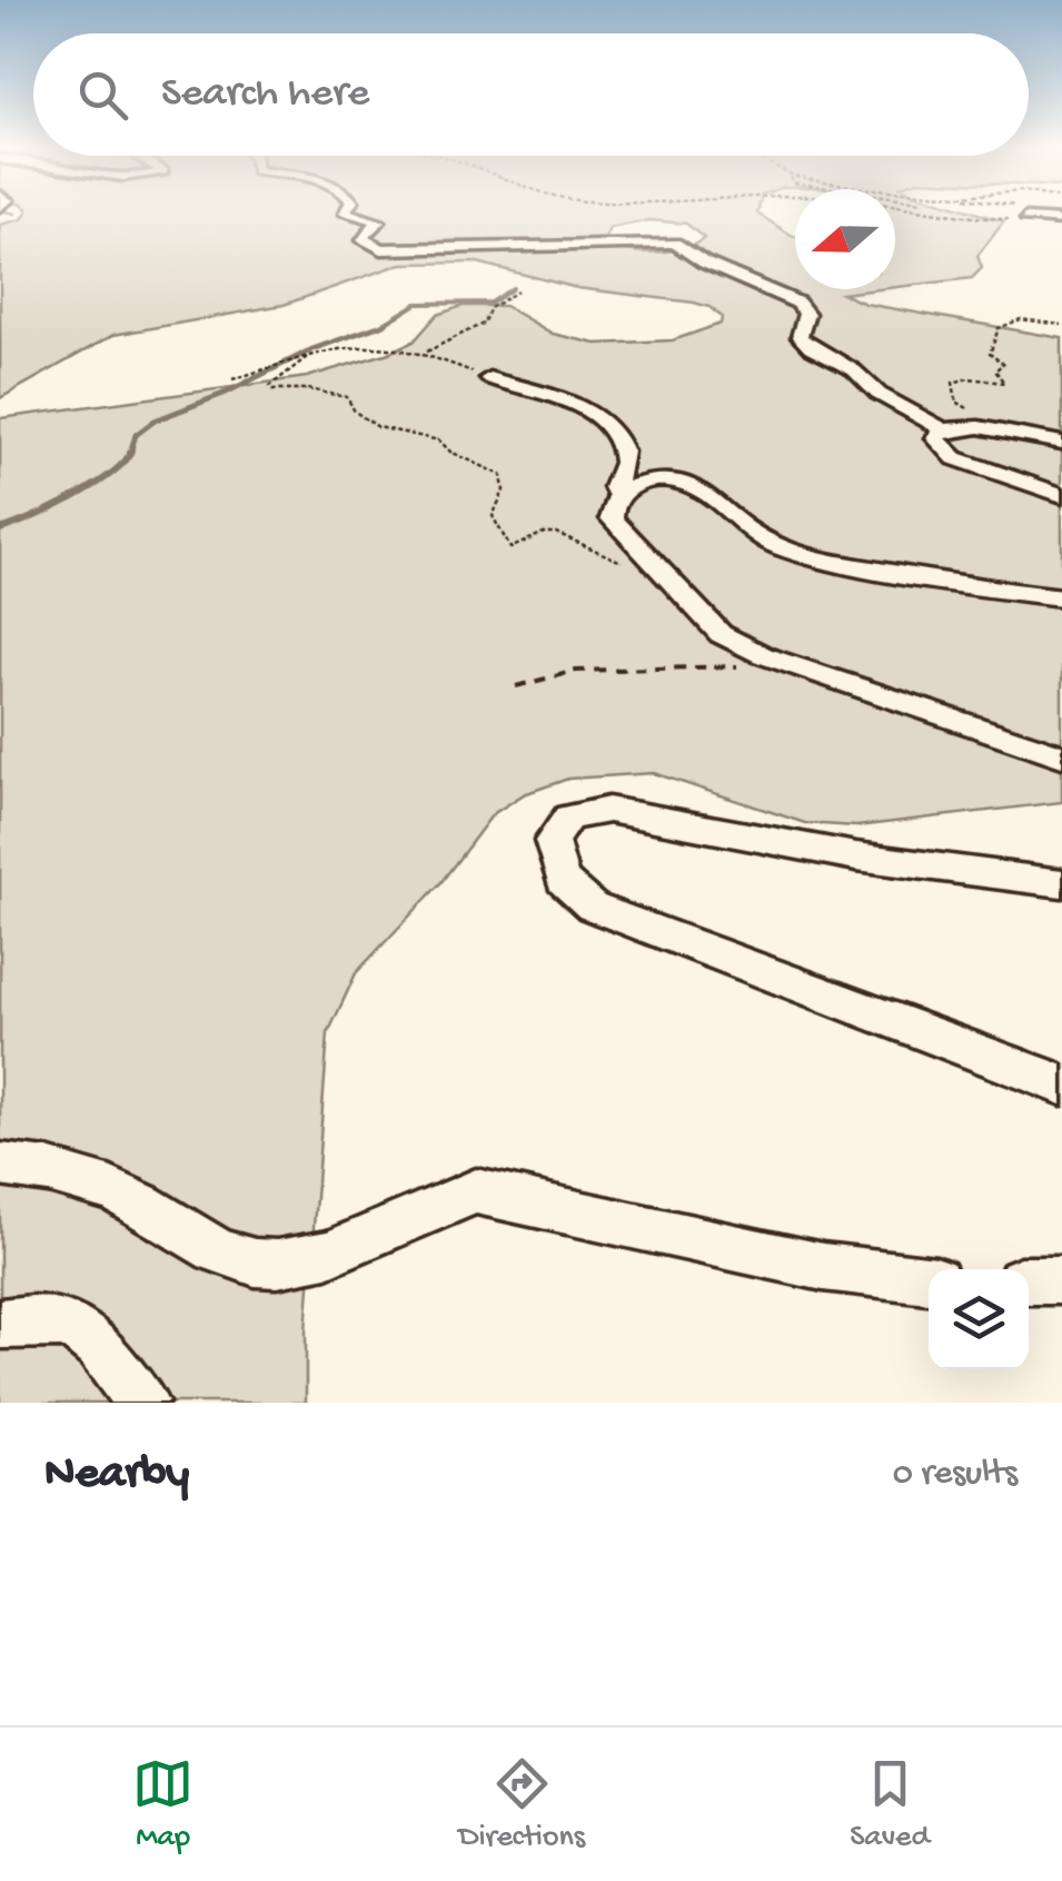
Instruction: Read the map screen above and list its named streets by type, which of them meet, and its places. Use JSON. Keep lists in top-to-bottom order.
{
  "north": "left",
  "page": {
    "search": "Search here",
    "heading": ["Nearby", "0 results"],
    "nav": ["Map", "Directions", "Saved"]
  }
}
